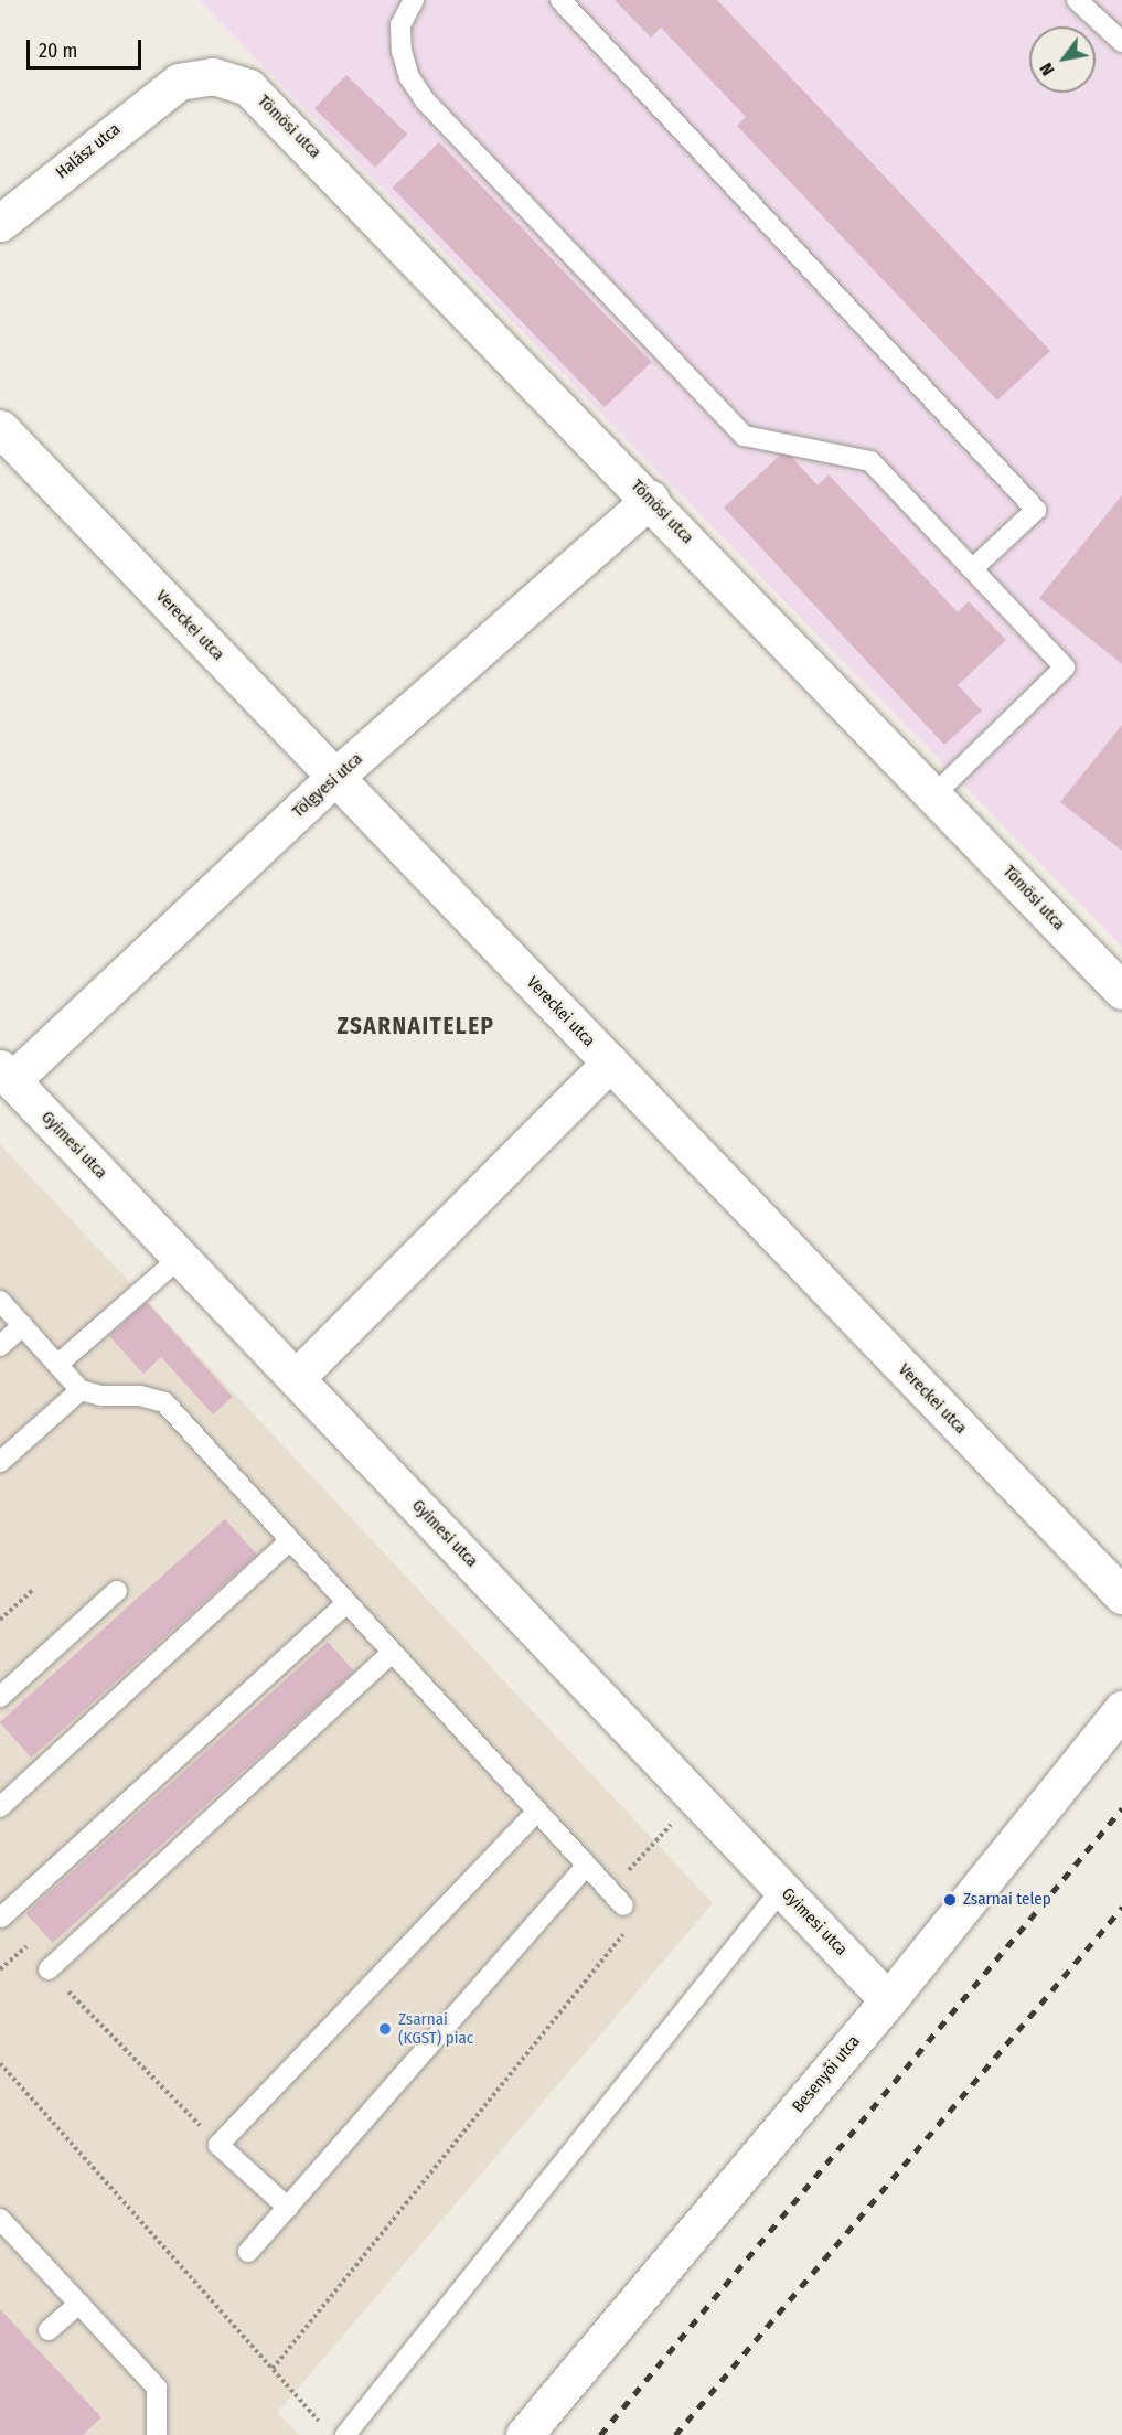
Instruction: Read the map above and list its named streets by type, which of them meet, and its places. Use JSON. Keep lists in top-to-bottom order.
{
  "streets": {
    "street": [
      "Tömösi utca",
      "Halász utca",
      "Vereckei utca",
      "Tölgyesi utca",
      "Gyimesi utca",
      "Besenyői utca"
    ]
  },
  "crossings": [
    ["Tömösi utca", "Halász utca"],
    ["Tömösi utca", "Tölgyesi utca"],
    ["Vereckei utca", "Tölgyesi utca"],
    ["Tölgyesi utca", "Gyimesi utca"],
    ["Gyimesi utca", "Besenyői utca"]
  ],
  "districts": ["ZSARNAITELEP"],
  "places": ["Zsarnai telep", "Zsarnai (KGST) piac"],
  "scale_bar": "20 m",
  "north": "bottom left"
}
